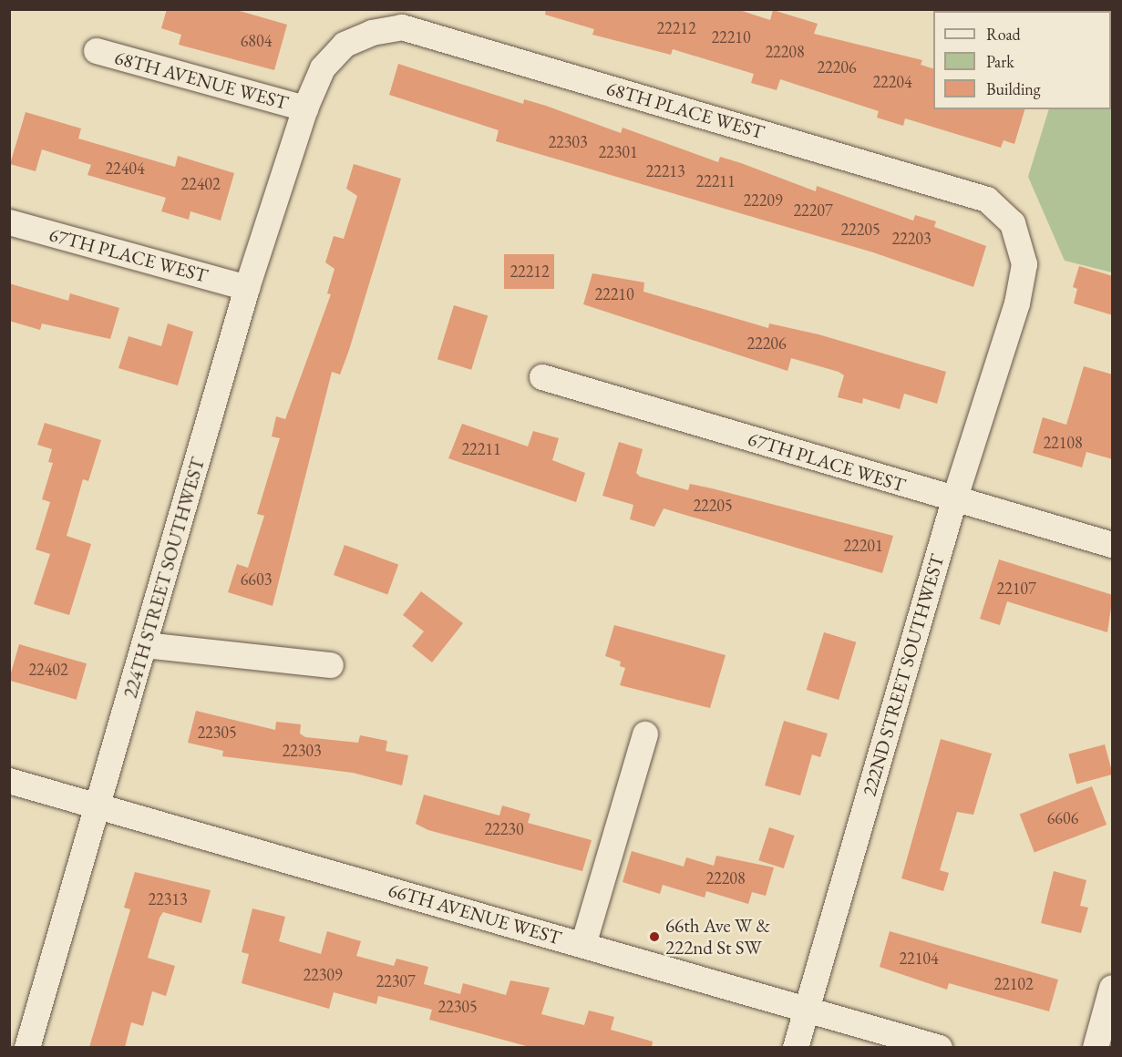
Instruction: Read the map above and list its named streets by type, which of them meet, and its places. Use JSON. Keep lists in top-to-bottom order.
{
  "streets": {
    "street": [
      "68TH AVENUE WEST",
      "68TH PLACE WEST",
      "67TH PLACE WEST",
      "224TH STREET SOUTHWEST",
      "222ND STREET SOUTHWEST",
      "66TH AVENUE WEST"
    ]
  },
  "crossings": [
    ["68TH AVENUE WEST", "68TH PLACE WEST"],
    ["68TH AVENUE WEST", "224TH STREET SOUTHWEST"],
    ["68TH PLACE WEST", "224TH STREET SOUTHWEST"],
    ["68TH PLACE WEST", "222ND STREET SOUTHWEST"],
    ["67TH PLACE WEST", "224TH STREET SOUTHWEST"],
    ["67TH PLACE WEST", "222ND STREET SOUTHWEST"],
    ["224TH STREET SOUTHWEST", "66TH AVENUE WEST"],
    ["222ND STREET SOUTHWEST", "66TH AVENUE WEST"]
  ],
  "places": ["66th Ave W & 222nd St SW"],
  "house_numbers": [
    "22212",
    "22210",
    "6804",
    "22208",
    "22206",
    "22204",
    "22303",
    "22301",
    "22404",
    "22213",
    "22211",
    "22402",
    "22209",
    "22207",
    "22205",
    "22203",
    "22212",
    "22210",
    "22206",
    "22108",
    "22211",
    "22205",
    "22201",
    "6603",
    "22107",
    "22402",
    "22305",
    "22303",
    "6606",
    "22230",
    "22208",
    "22313",
    "22104",
    "22309",
    "22307",
    "22102",
    "22305"
  ],
  "legend": ["Road", "Park", "Building"]
}
